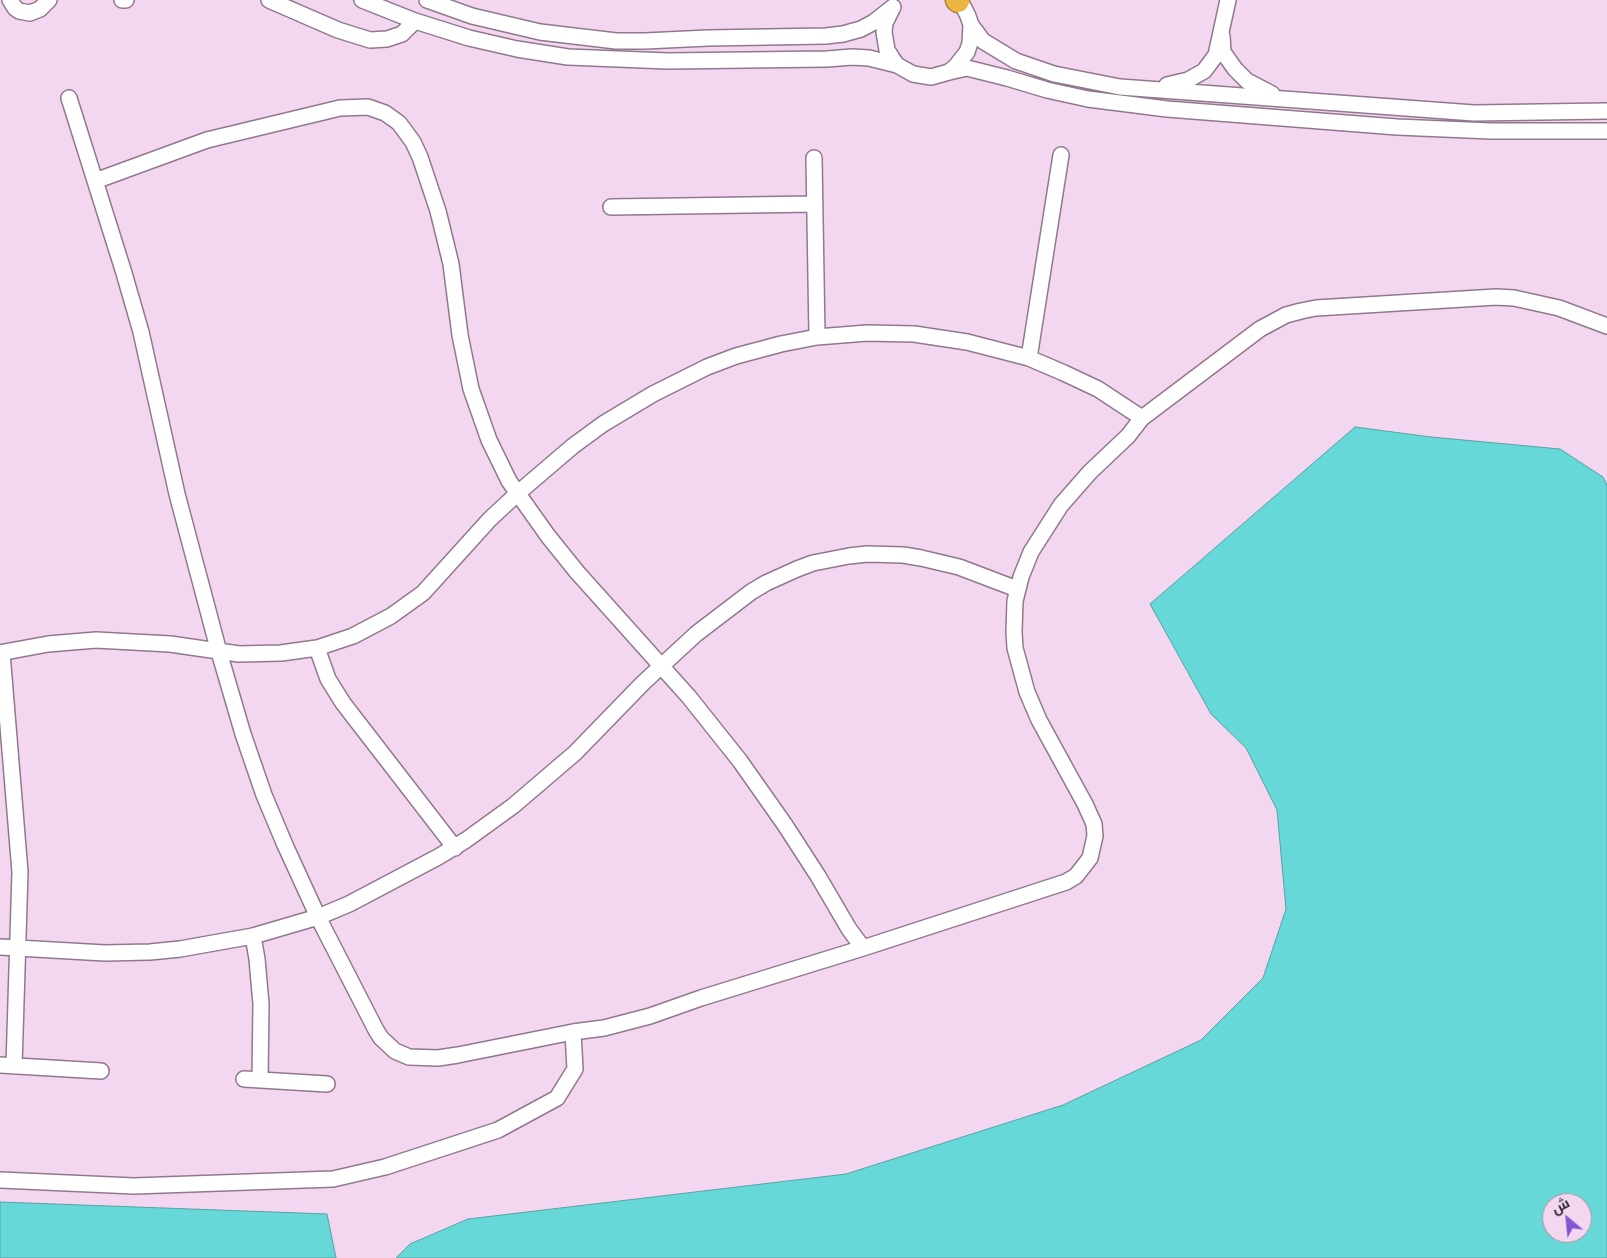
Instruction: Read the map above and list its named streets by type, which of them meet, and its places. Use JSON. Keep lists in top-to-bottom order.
{
  "north": "top left"
}
